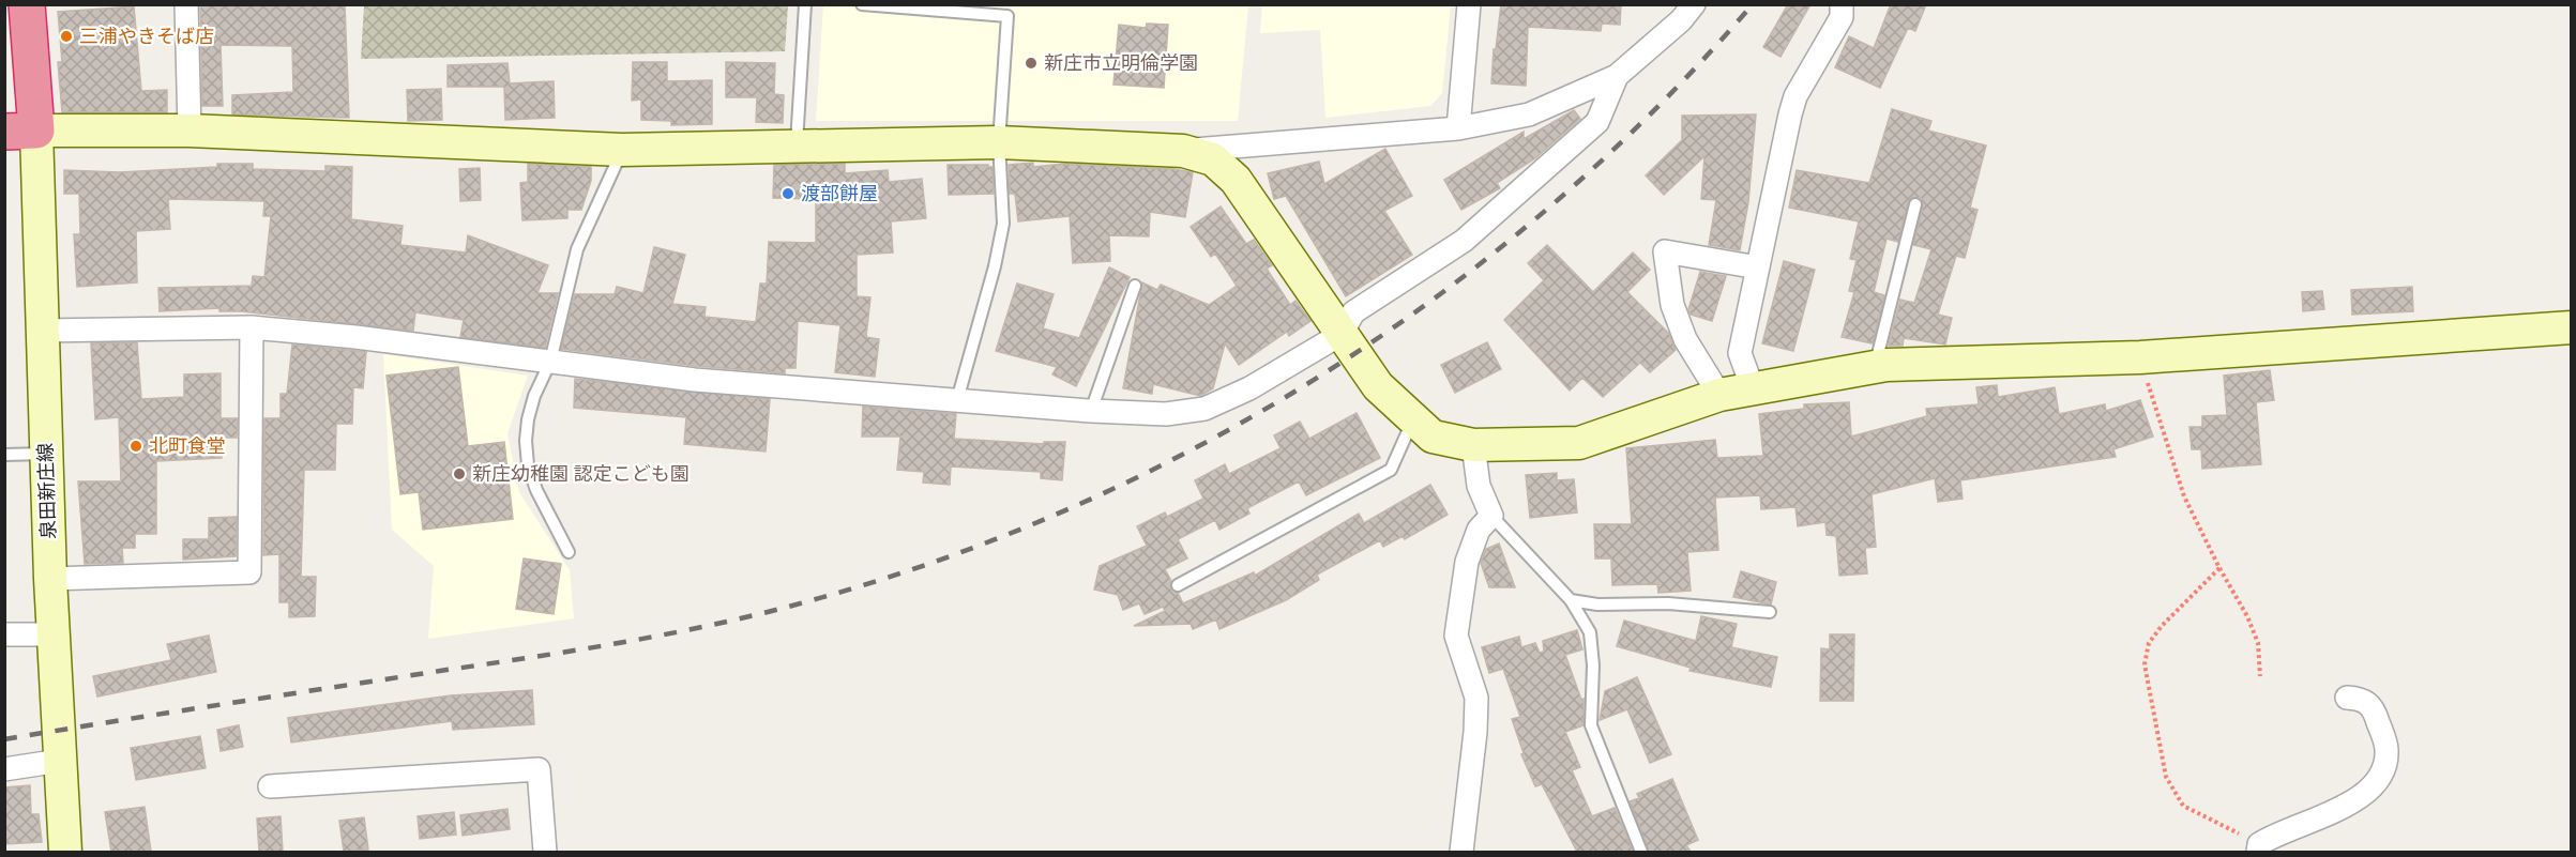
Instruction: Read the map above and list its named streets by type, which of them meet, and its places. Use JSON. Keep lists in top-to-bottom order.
{
  "streets": {
    "street": ["泉田新庄線"]
  },
  "places": [
    "三浦やきそば店",
    "新庄市立明倫学園",
    "渡部餅屋",
    "北町食堂",
    "新庄幼稚園 認定こども園"
  ]
}
